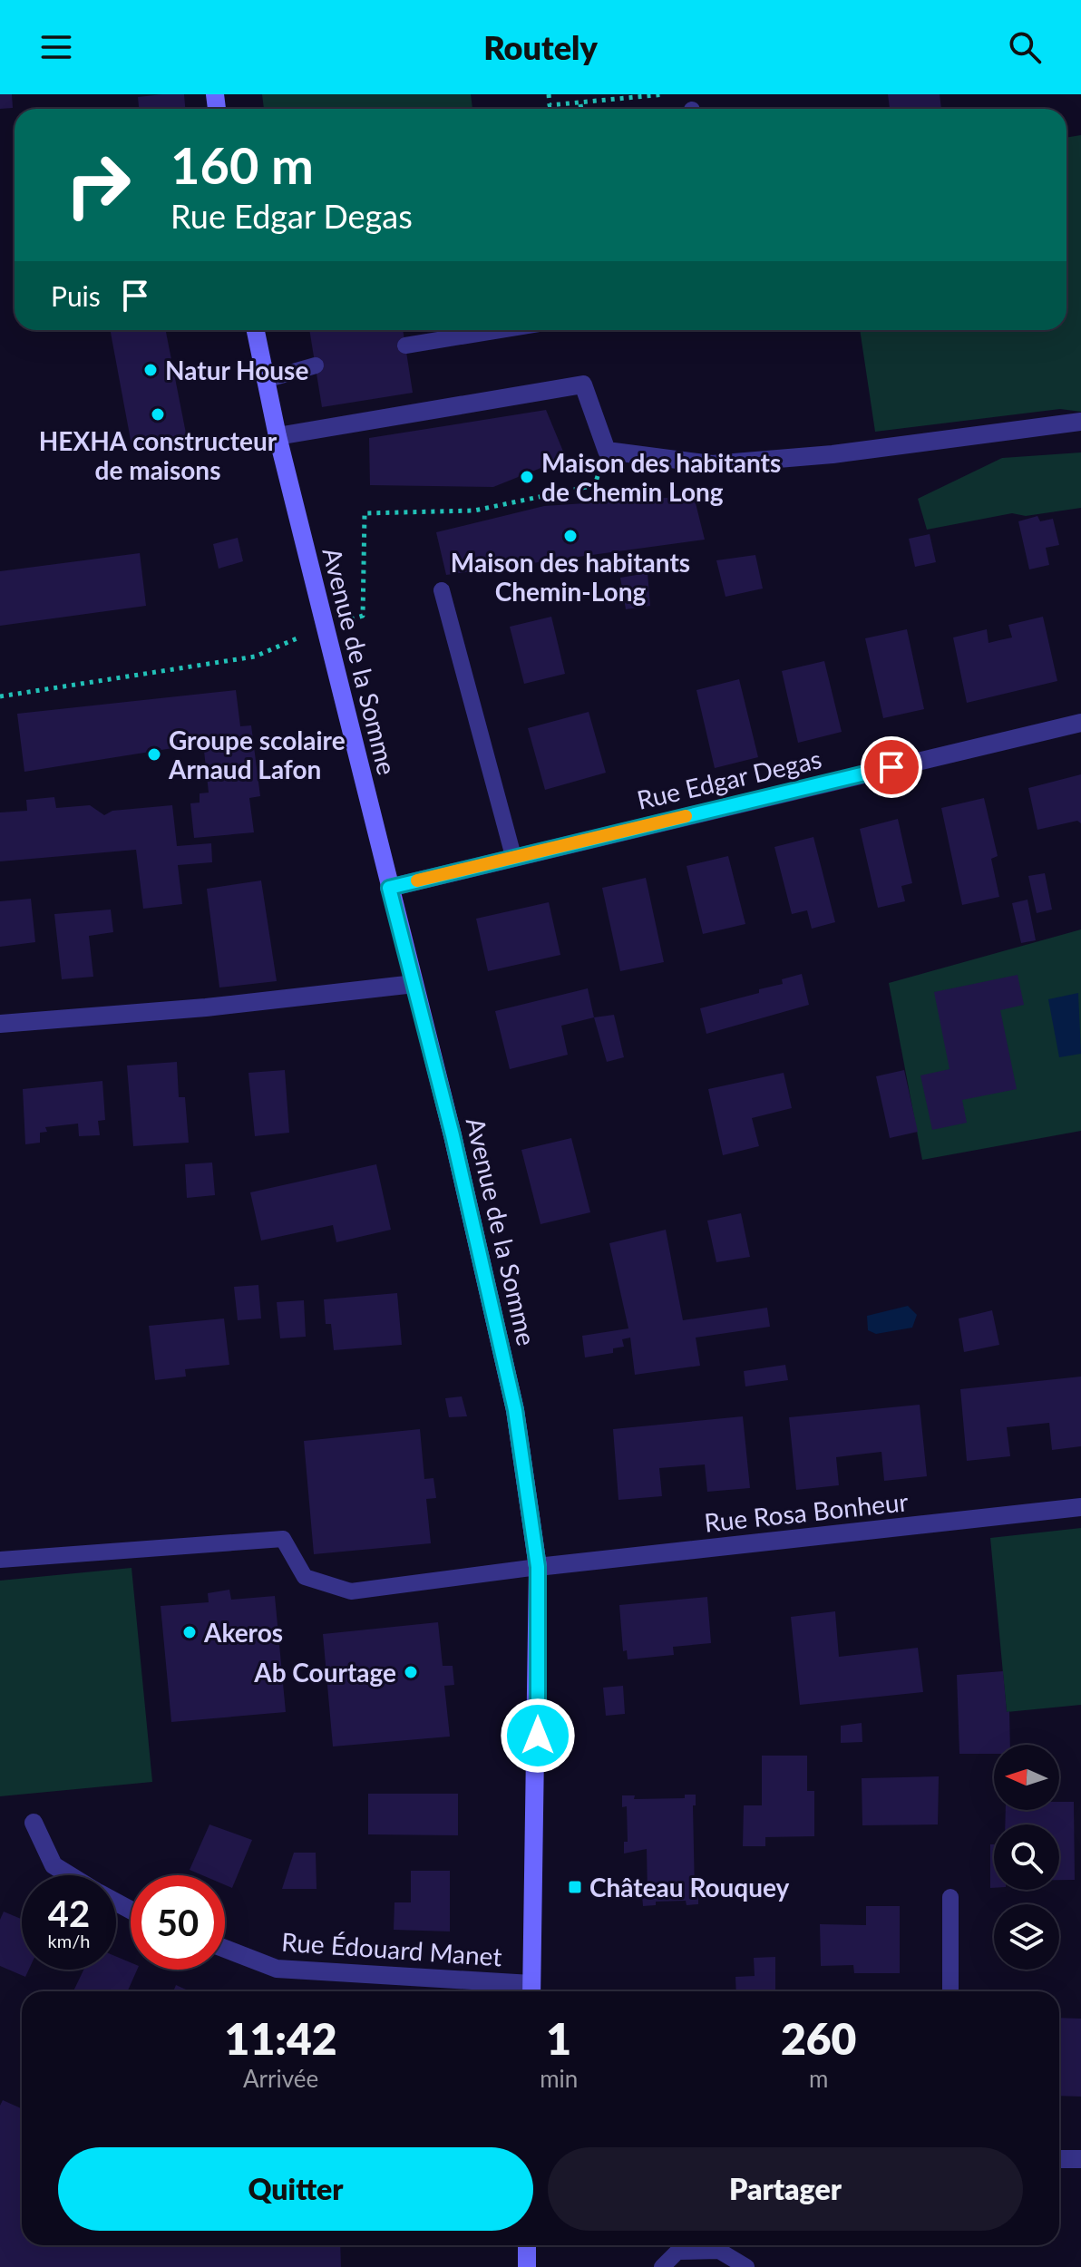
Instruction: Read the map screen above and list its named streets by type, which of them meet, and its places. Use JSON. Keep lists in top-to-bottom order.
{
  "streets": {
    "main road": ["Avenue de la Somme"],
    "street": ["Rue Edgar Degas", "Rue Rosa Bonheur", "Rue Édouard Manet"]
  },
  "crossings": [
    ["Avenue de la Somme", "Rue Edgar Degas"],
    ["Avenue de la Somme", "Rue Rosa Bonheur"],
    ["Avenue de la Somme", "Rue Édouard Manet"]
  ],
  "places": {
    "other": [
      "Natur House",
      "HEXHA constructeur de maisons",
      "Maison des habitants de Chemin Long",
      "Maison des habitants Chemin-Long",
      "Groupe scolaire Arnaud Lafon",
      "Akeros",
      "Ab Courtage"
    ],
    "transit": ["Château Rouquey"]
  },
  "north": "left",
  "page": {
    "header": "Routely",
    "turn": ["160 m", "Rue Edgar Degas"],
    "then": "Puis",
    "speed": "42 km/h",
    "limit": "50",
    "eta": [
      "11:42",
      "Arrivée",
      "1",
      "min",
      "260",
      "m"
    ],
    "buttons": ["Quitter", "Partager"]
  }
}
